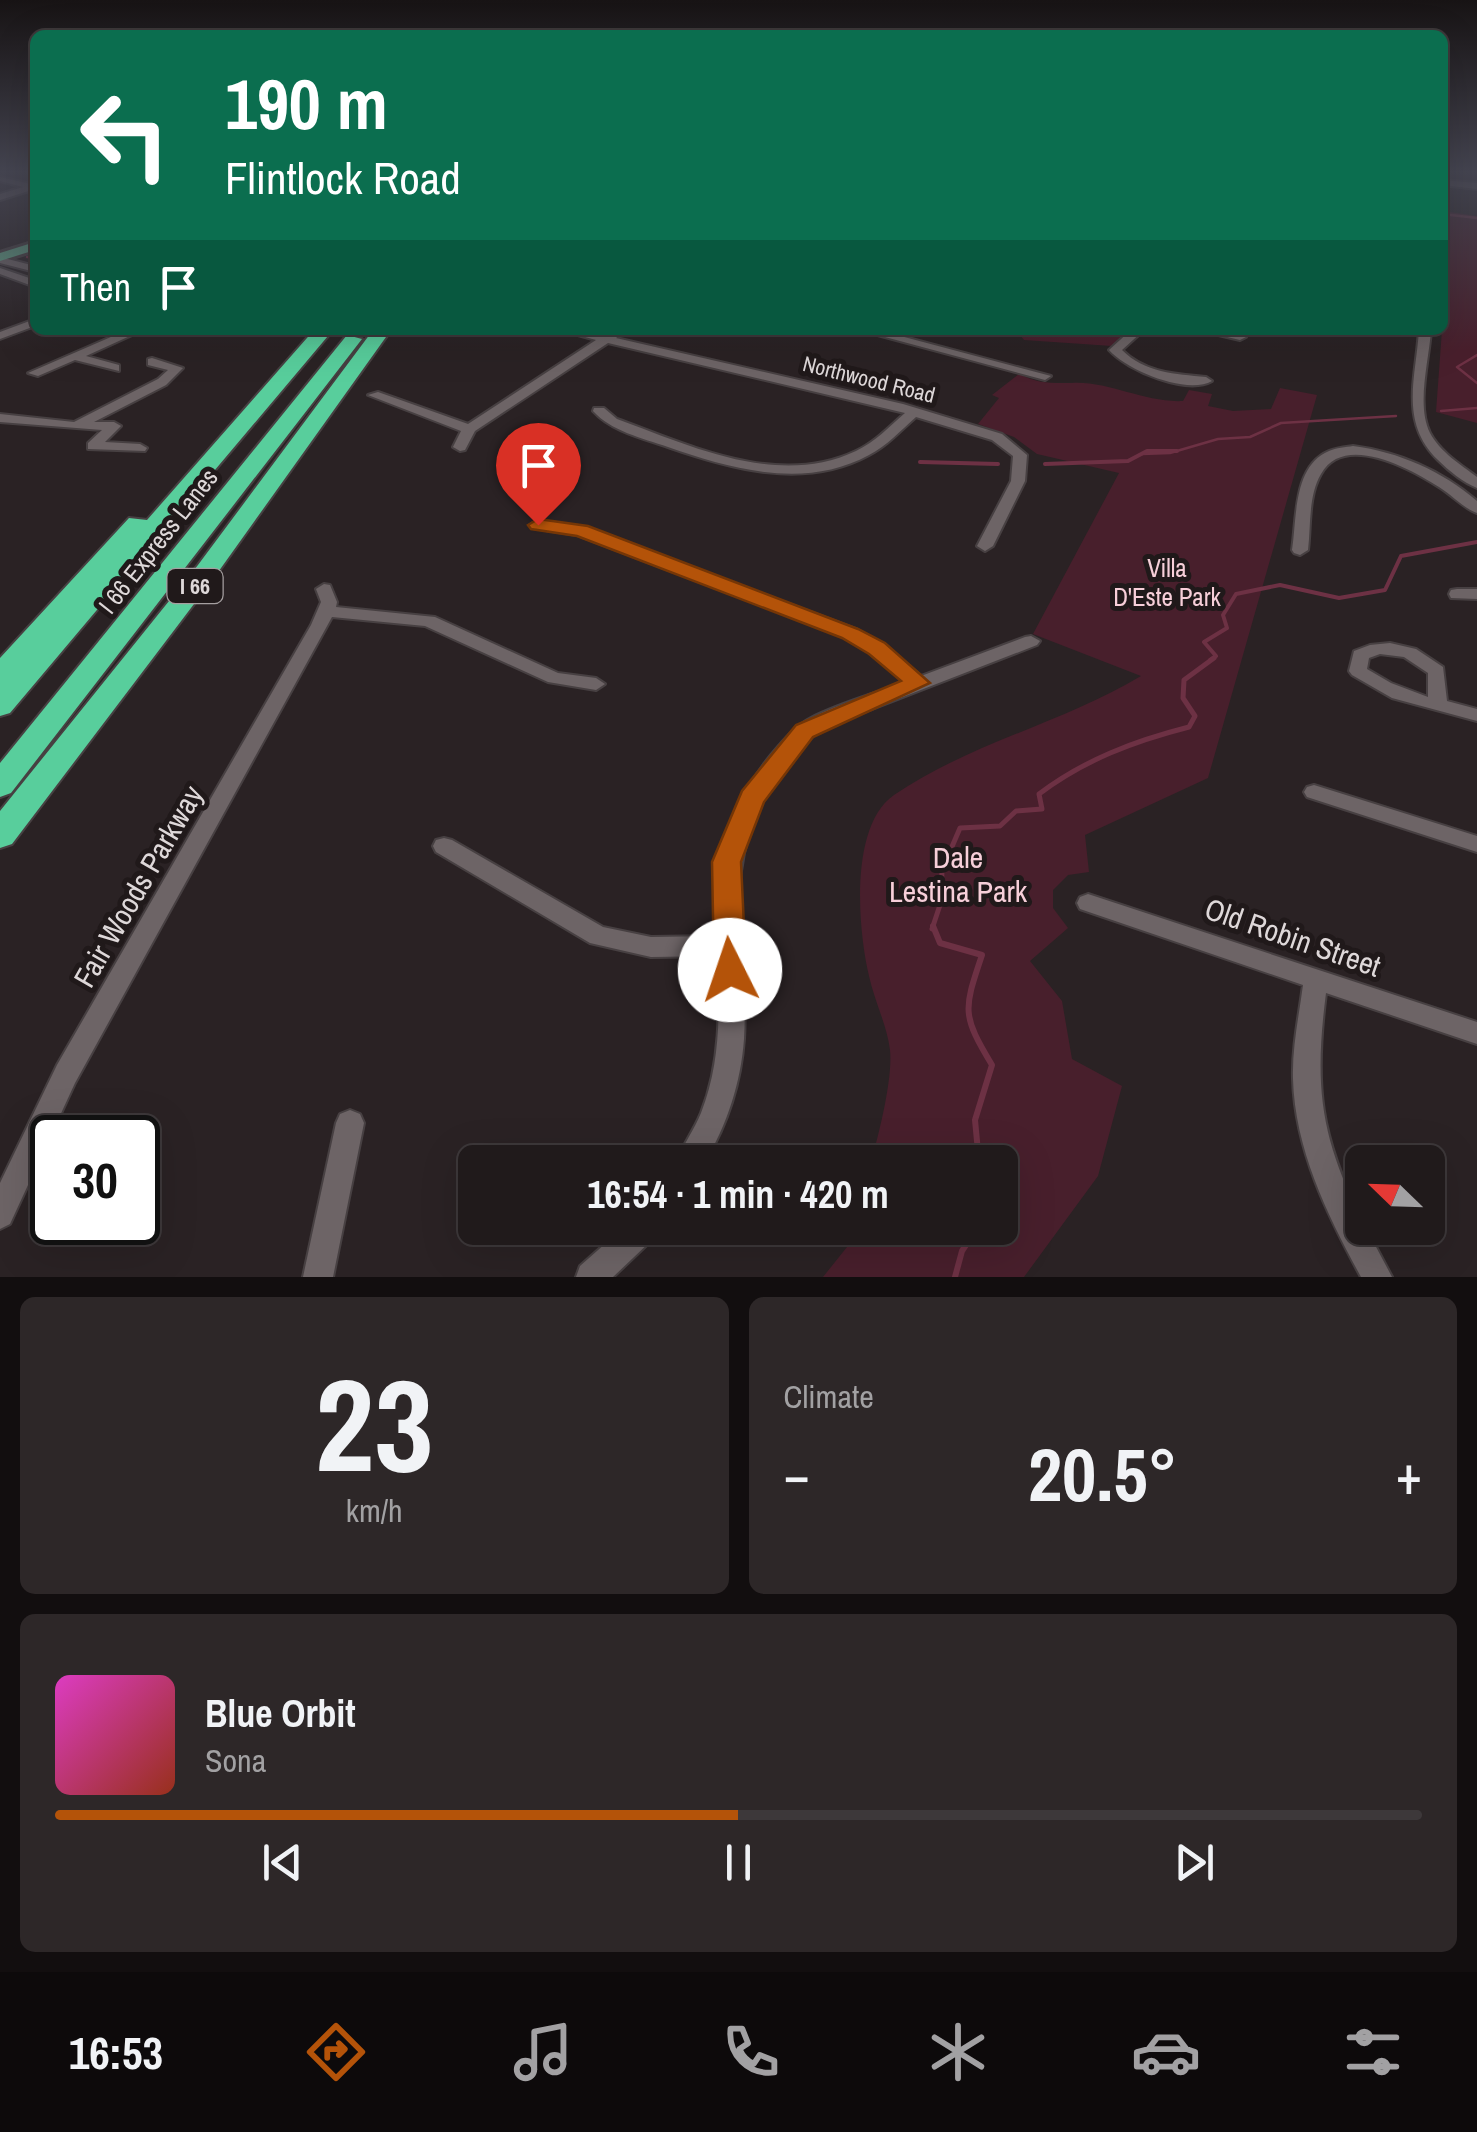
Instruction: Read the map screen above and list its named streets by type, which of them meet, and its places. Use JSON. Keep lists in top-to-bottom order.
{
  "streets": {
    "highway": ["I 66 Express Lanes", "I 66"],
    "street": ["Northwood Road", "Fair Woods Parkway", "Old Robin Street"]
  },
  "parks": ["Villa D'Este Park", "Dale Lestina Park"],
  "north": "top left",
  "page": {
    "turn": ["190 m", "Flintlock Road"],
    "then": "Then",
    "limit": "30",
    "trip": "16:54 · 1 min · 420 m",
    "tile": [
      ["23", "km/h"],
      "Climate"
    ],
    "heat": ["−", "20.5°", "+"],
    "song": ["Blue Orbit", "Sona"],
    "tabs": "16:53"
  }
}
